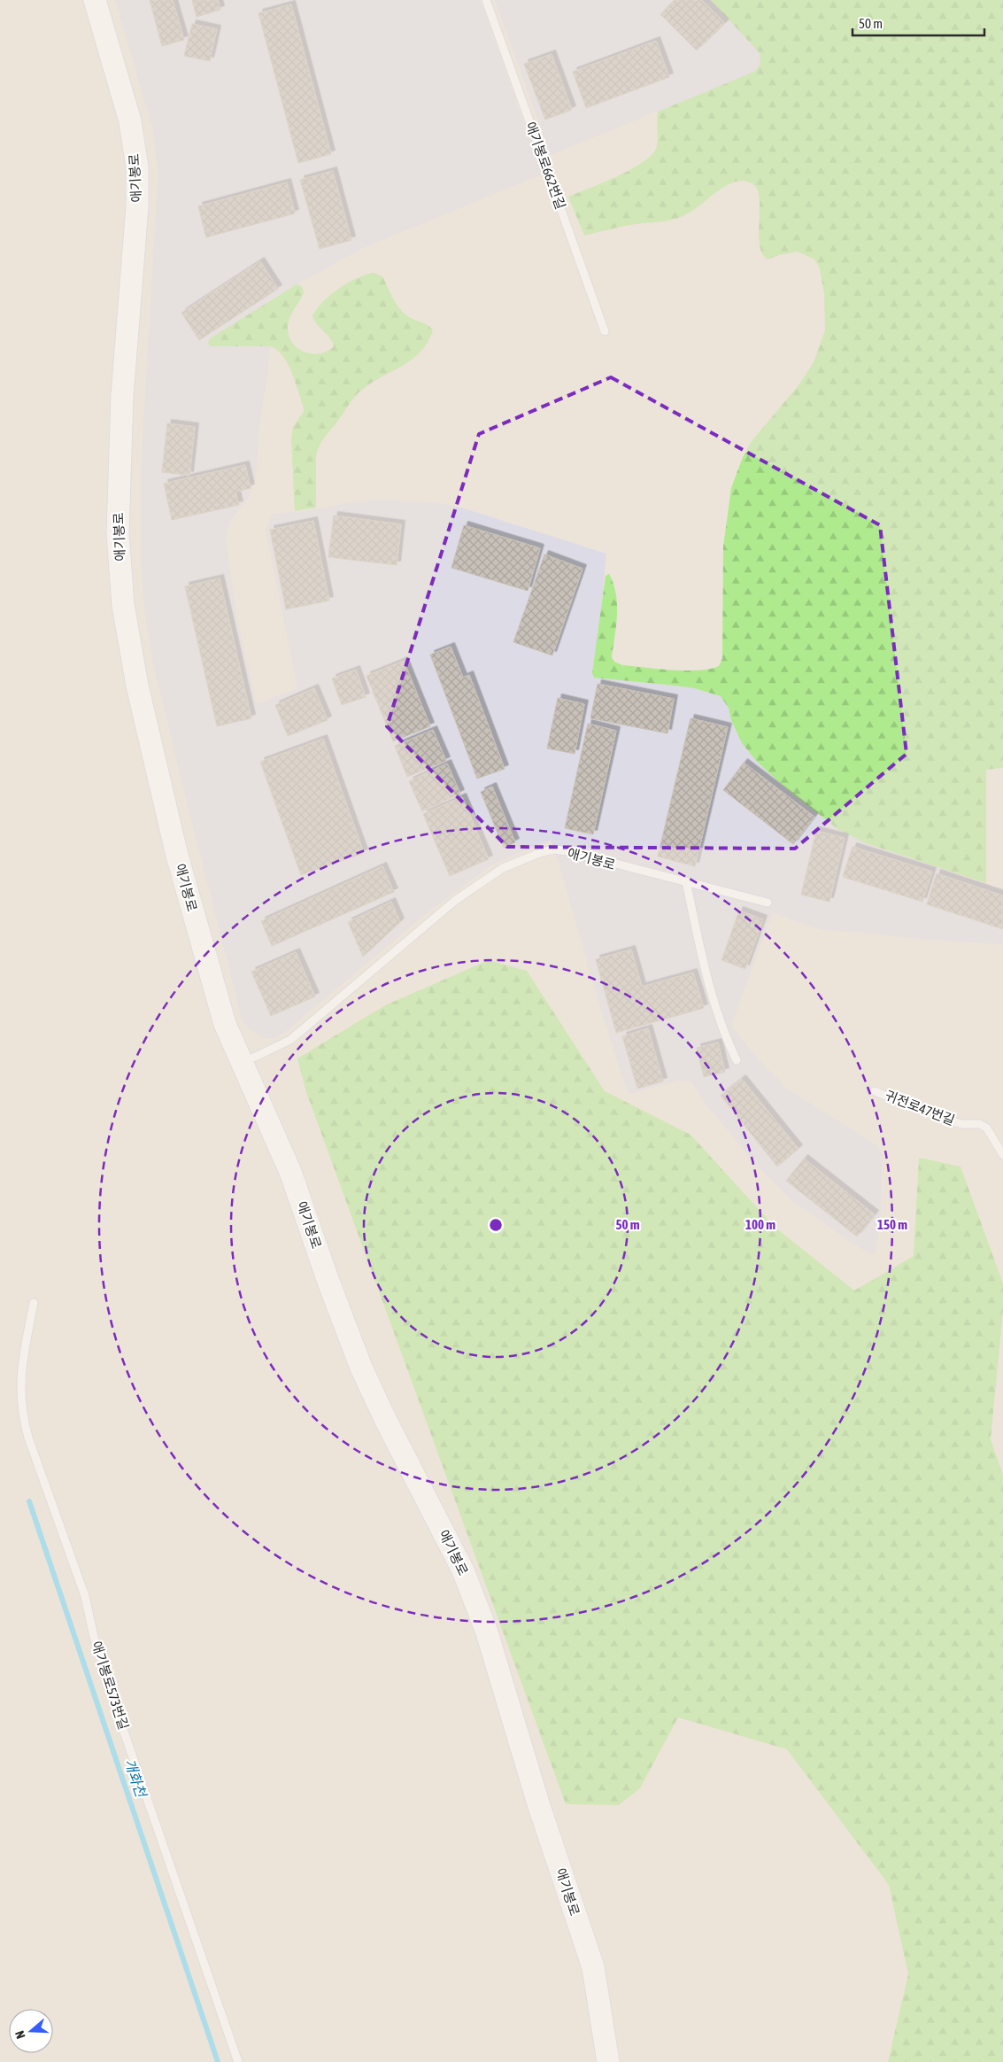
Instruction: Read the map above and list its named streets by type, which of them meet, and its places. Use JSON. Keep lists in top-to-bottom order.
{
  "streets": {
    "main road": ["애기봉로"],
    "lane": ["애기봉로662번길", "귀전로47번길", "애기봉로573번길"]
  },
  "water": ["개화천"],
  "scale_bar": "50 m",
  "north": "left",
  "rings": ["50 m", "100 m", "150 m"]
}
